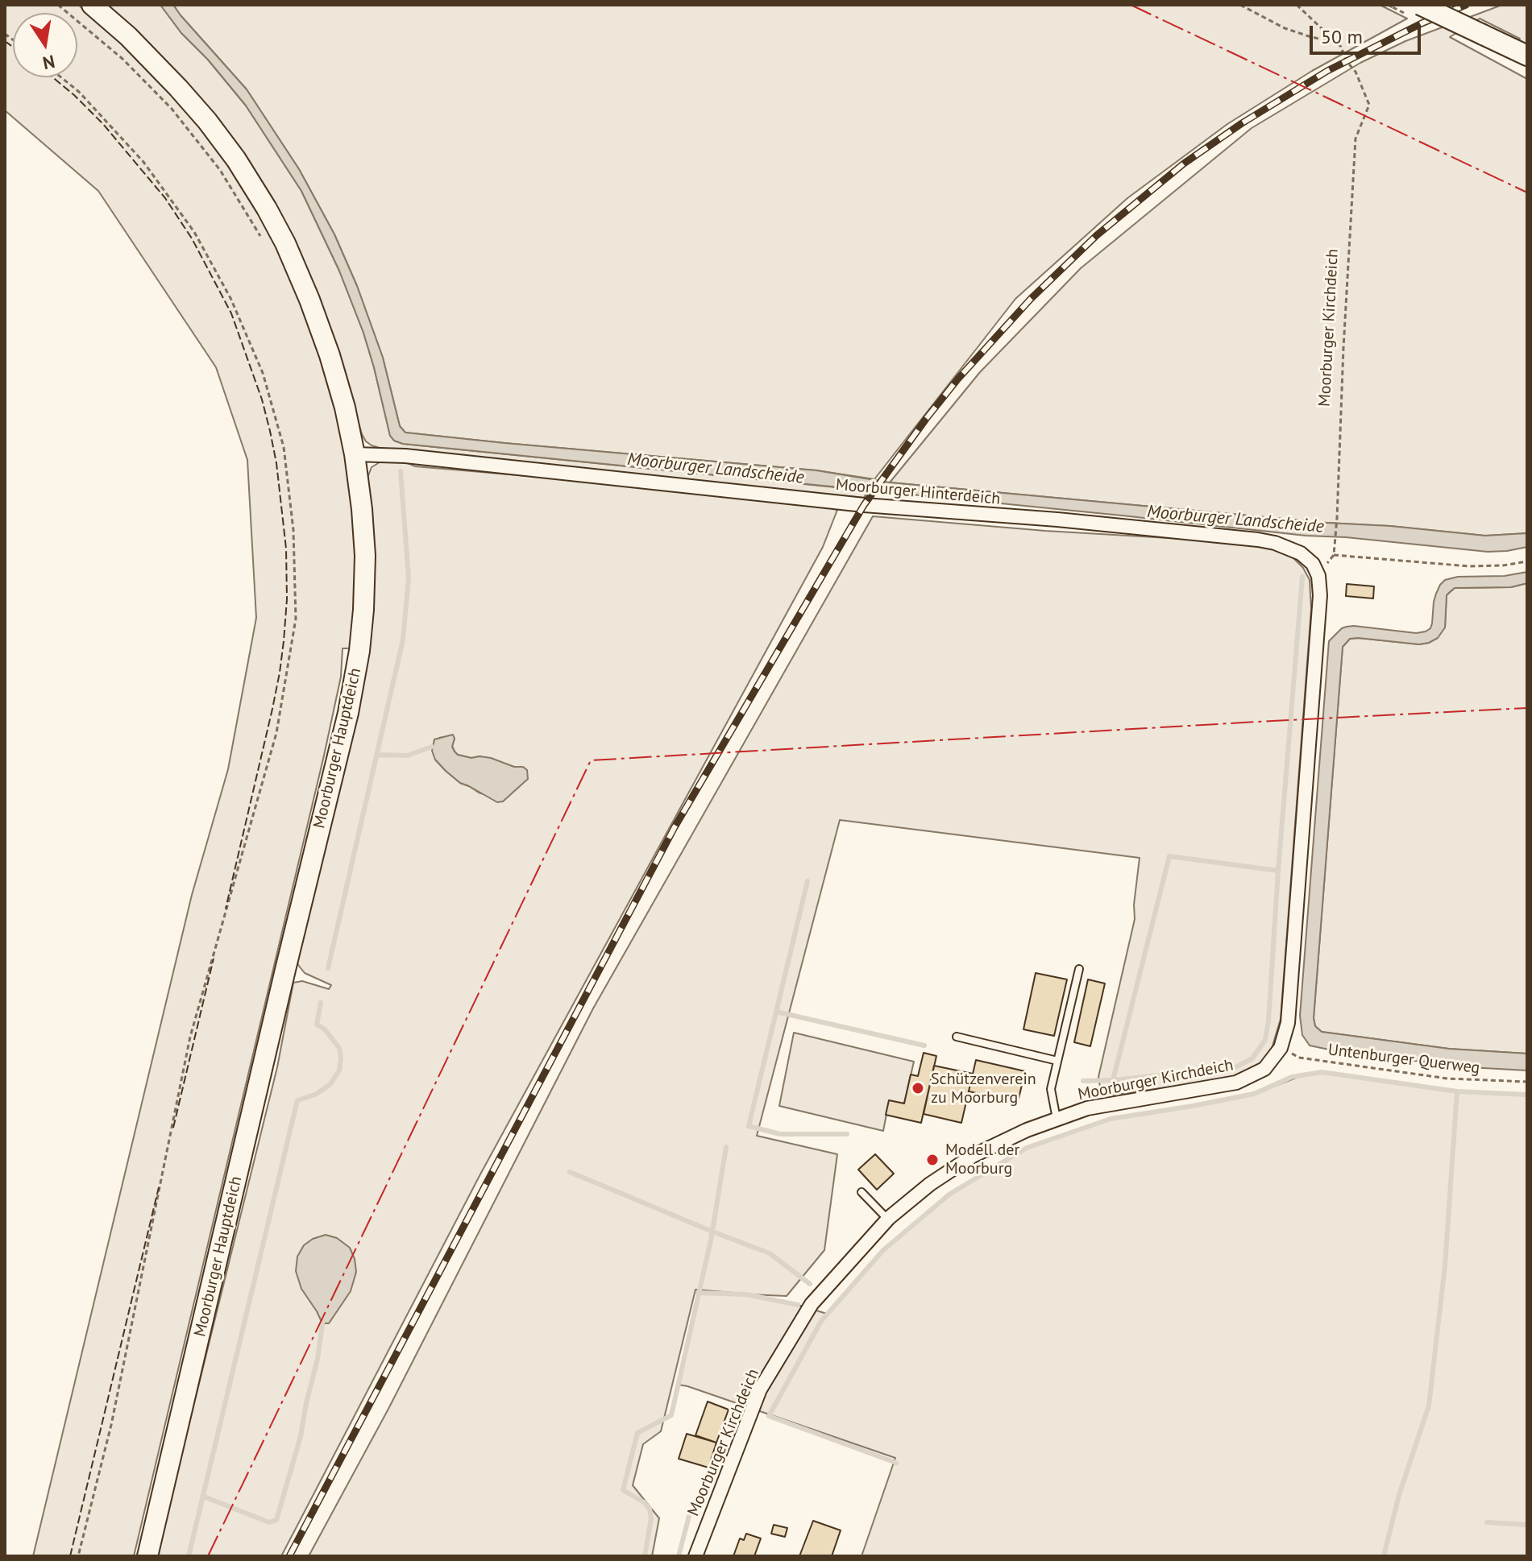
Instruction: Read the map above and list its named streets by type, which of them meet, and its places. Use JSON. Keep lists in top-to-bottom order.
{
  "streets": {
    "main road": ["Moorburger Hauptdeich"],
    "street": ["Moorburger Kirchdeich", "Moorburger Hinterdeich"],
    "path": ["Untenburger Querweg"]
  },
  "crossings": [
    ["Moorburger Kirchdeich", "Moorburger Hinterdeich"],
    ["Moorburger Kirchdeich", "Untenburger Querweg"],
    ["Moorburger Hinterdeich", "Moorburger Hauptdeich"]
  ],
  "water": ["Moorburger Landscheide"],
  "places": ["Schützenverein zu Moorburg", "Modell der Moorburg"],
  "scale_bar": "50 m",
  "north": "bottom"
}
